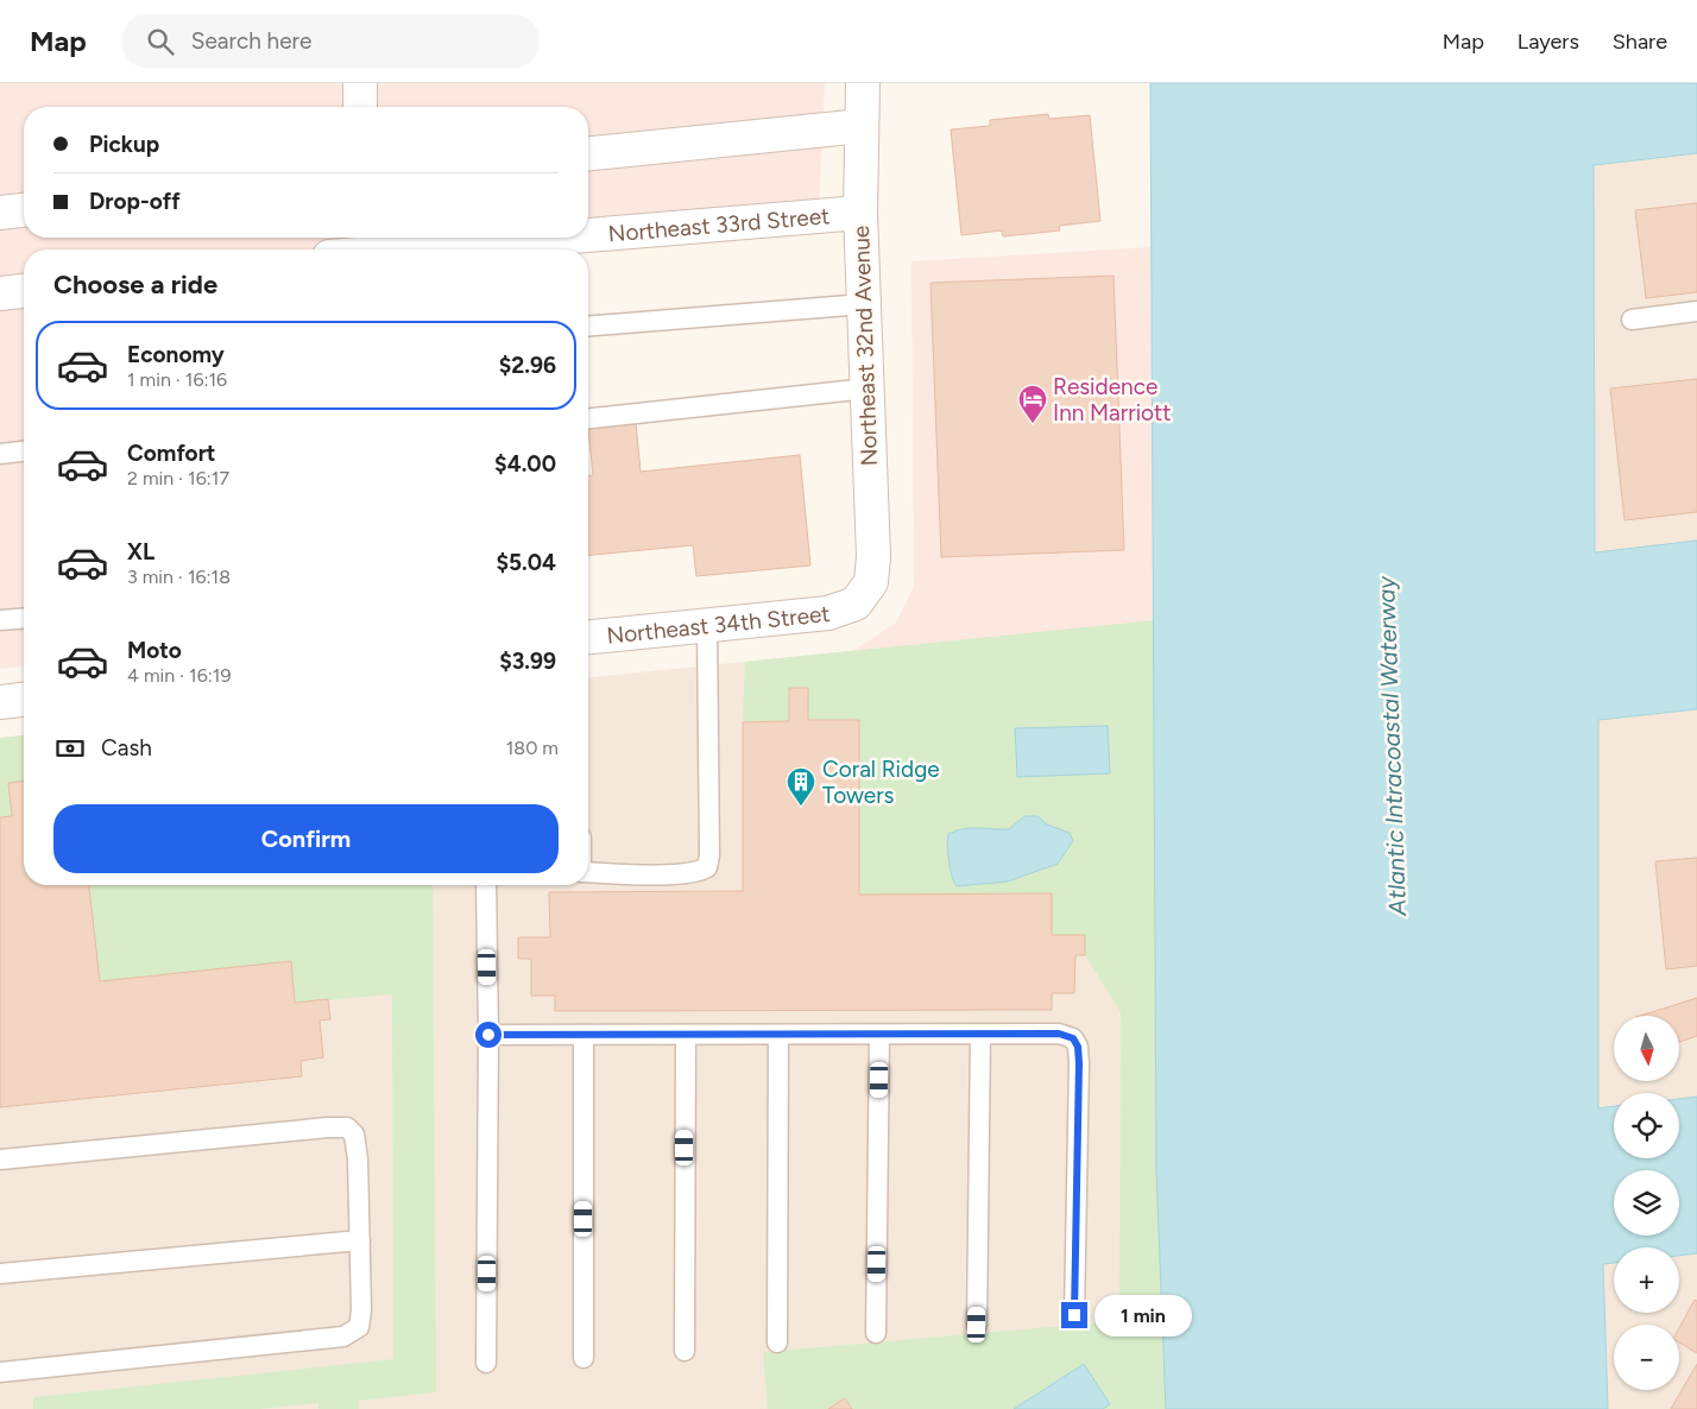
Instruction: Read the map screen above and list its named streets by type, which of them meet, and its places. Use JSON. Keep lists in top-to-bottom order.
{
  "streets": {
    "street": ["Northeast 33rd Street", "Northeast 32nd Avenue", "Northeast 34th Street"]
  },
  "crossings": [
    ["Northeast 33rd Street", "Northeast 32nd Avenue"],
    ["Northeast 32nd Avenue", "Northeast 34th Street"]
  ],
  "water": ["Atlantic Intracoastal Waterway"],
  "places": {
    "hotel": ["Residence Inn Marriott"],
    "building": ["Coral Ridge Towers"]
  },
  "north": "bottom",
  "page": {
    "header": "Map",
    "search": "Search here",
    "nav": ["Map", "Layers", "Share"],
    "banner": ["Pickup", "Drop-off"],
    "heading": "Choose a ride",
    "list": [
      {
        "name": "Economy",
        "note": "1 min · 16:16",
        "value": "$2.96"
      },
      {
        "name": "Comfort",
        "note": "2 min · 16:17",
        "value": "$4.00"
      },
      {
        "name": "XL",
        "note": "3 min · 16:18",
        "value": "$5.04"
      },
      {
        "name": "Moto",
        "note": "4 min · 16:19",
        "value": "$3.99"
      }
    ],
    "pay": ["Cash", "180 m"],
    "buttons": "Confirm",
    "map_buttons": ["+", "−"],
    "bubble": "1 min"
  }
}
